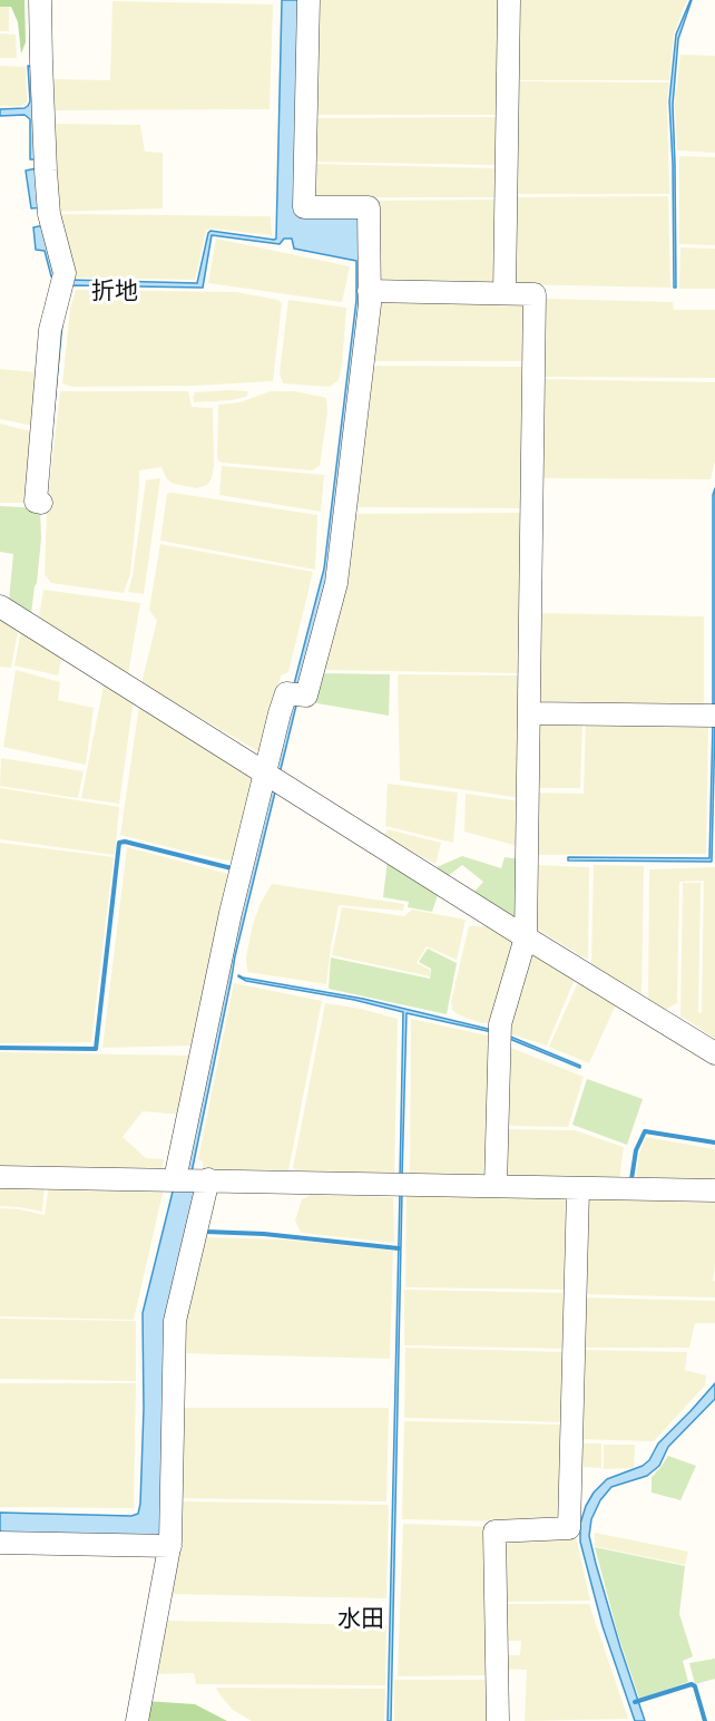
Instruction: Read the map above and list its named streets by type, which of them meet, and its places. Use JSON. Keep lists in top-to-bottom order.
{
  "districts": ["折地", "水田"]
}
